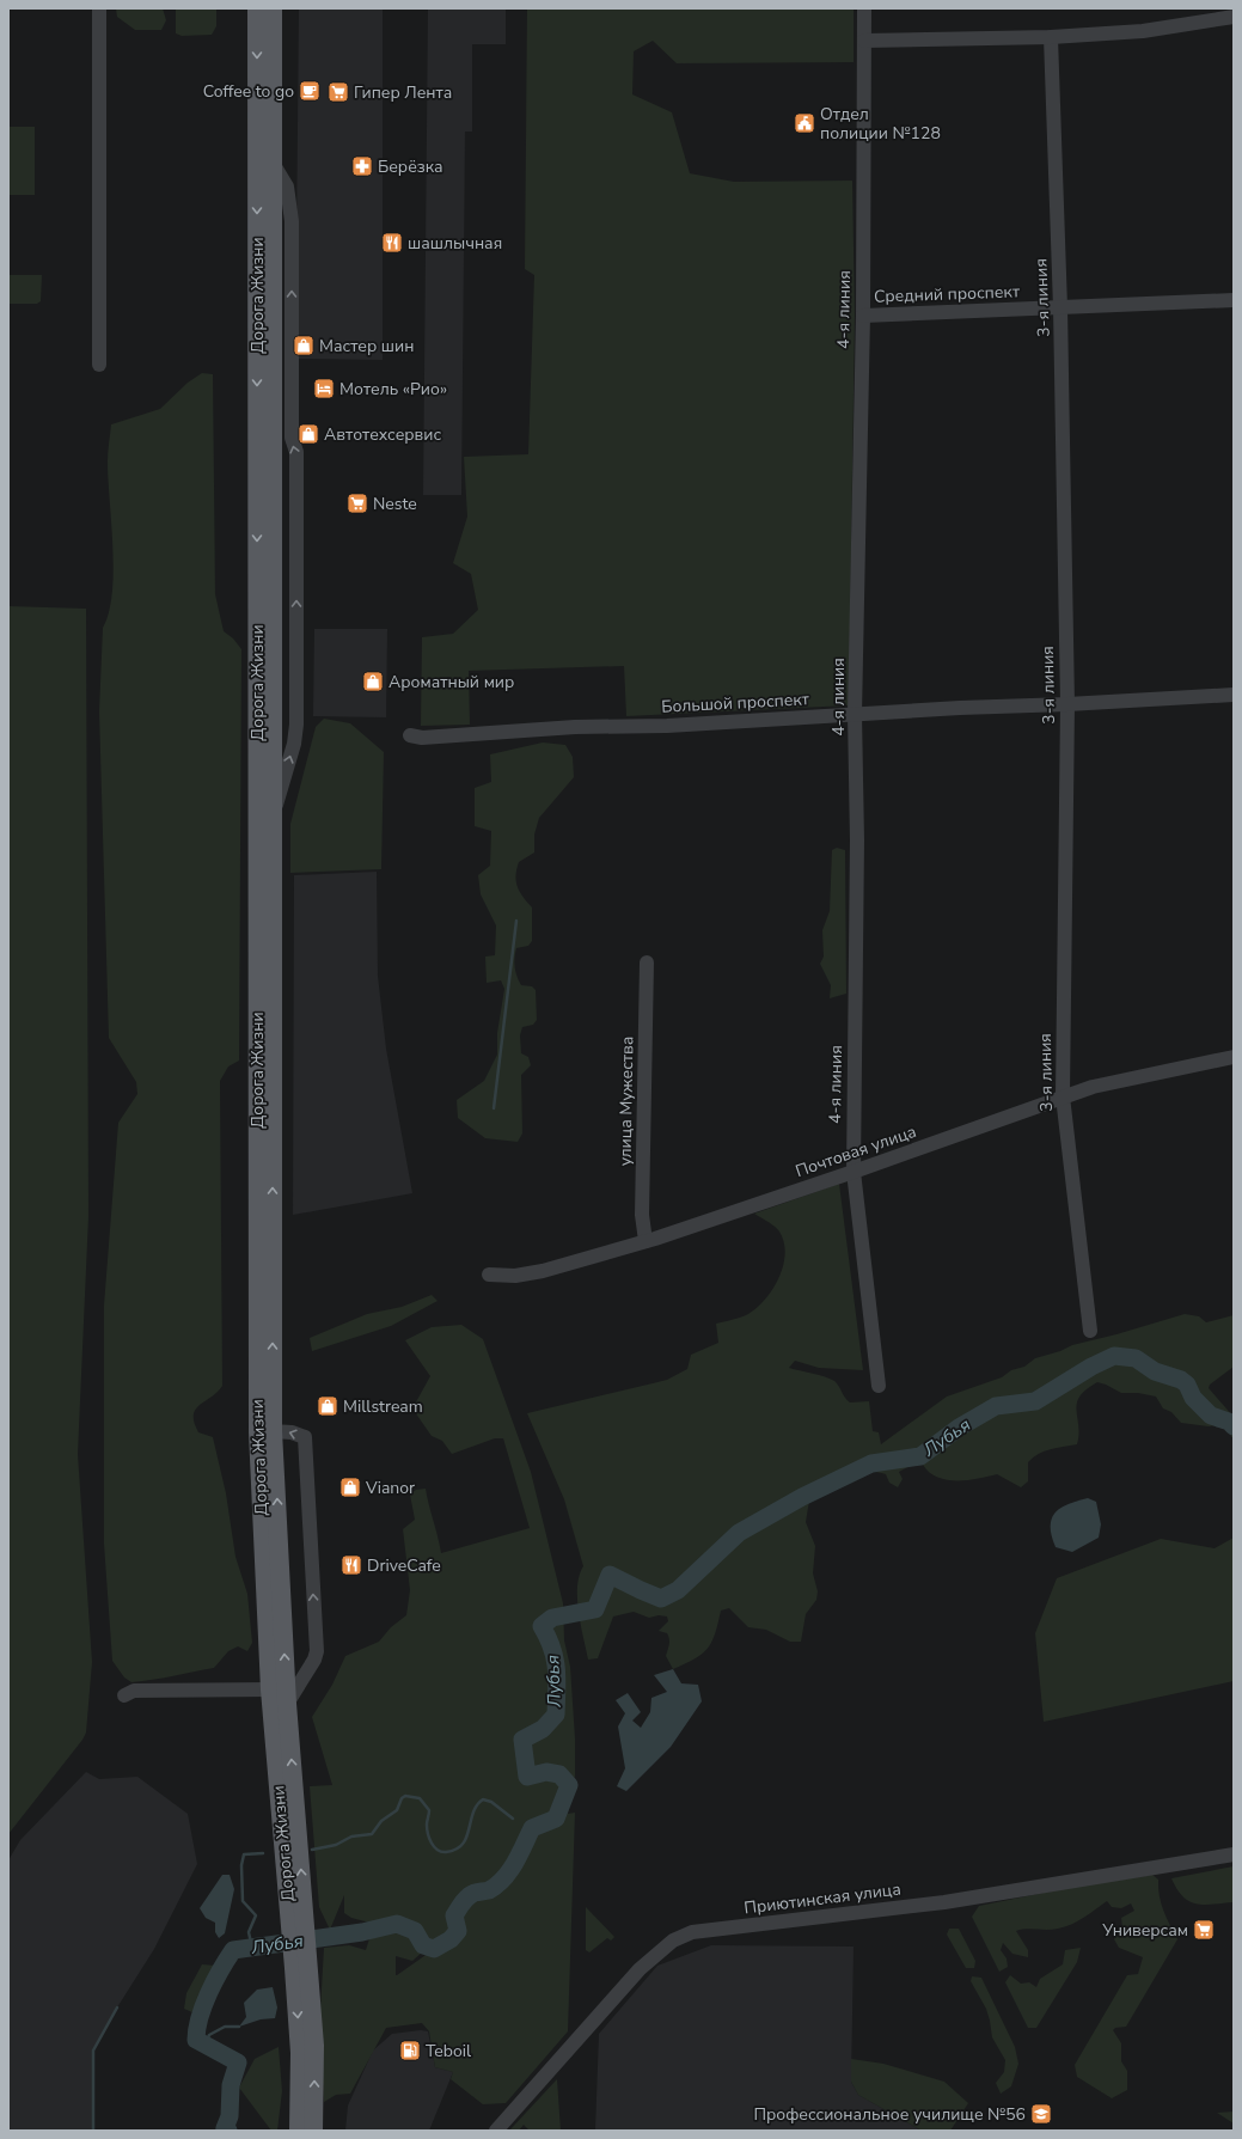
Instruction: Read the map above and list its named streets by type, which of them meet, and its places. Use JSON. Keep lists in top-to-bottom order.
{
  "streets": {
    "main road": ["Дорога Жизни"],
    "street": [
      "Средний проспект",
      "3-я линия",
      "4-я линия",
      "Большой проспект",
      "улица Мужества",
      "Почтовая улица",
      "Приютинская улица"
    ]
  },
  "crossings": [
    ["Средний проспект", "3-я линия"],
    ["Средний проспект", "4-я линия"],
    ["3-я линия", "Большой проспект"],
    ["3-я линия", "Почтовая улица"],
    ["4-я линия", "Большой проспект"],
    ["4-я линия", "Почтовая улица"],
    ["улица Мужества", "Почтовая улица"]
  ],
  "water": ["Лубья"],
  "places": {
    "cafe": ["Coffee to go"],
    "supermarket": ["Гипер Лента", "Neste", "Универсам"],
    "public building": ["Отдел полиции №128"],
    "pharmacy": ["Берёзка"],
    "restaurant": ["шашлычная", "DriveCafe"],
    "shop": [
      "Мастер шин",
      "Автотехсервис",
      "Ароматный мир",
      "Millstream",
      "Vianor"
    ],
    "hotel": ["Мотель «Рио»"],
    "fuel station": ["Teboil"],
    "school or university": ["Профессиональное училище №56"]
  }
}
